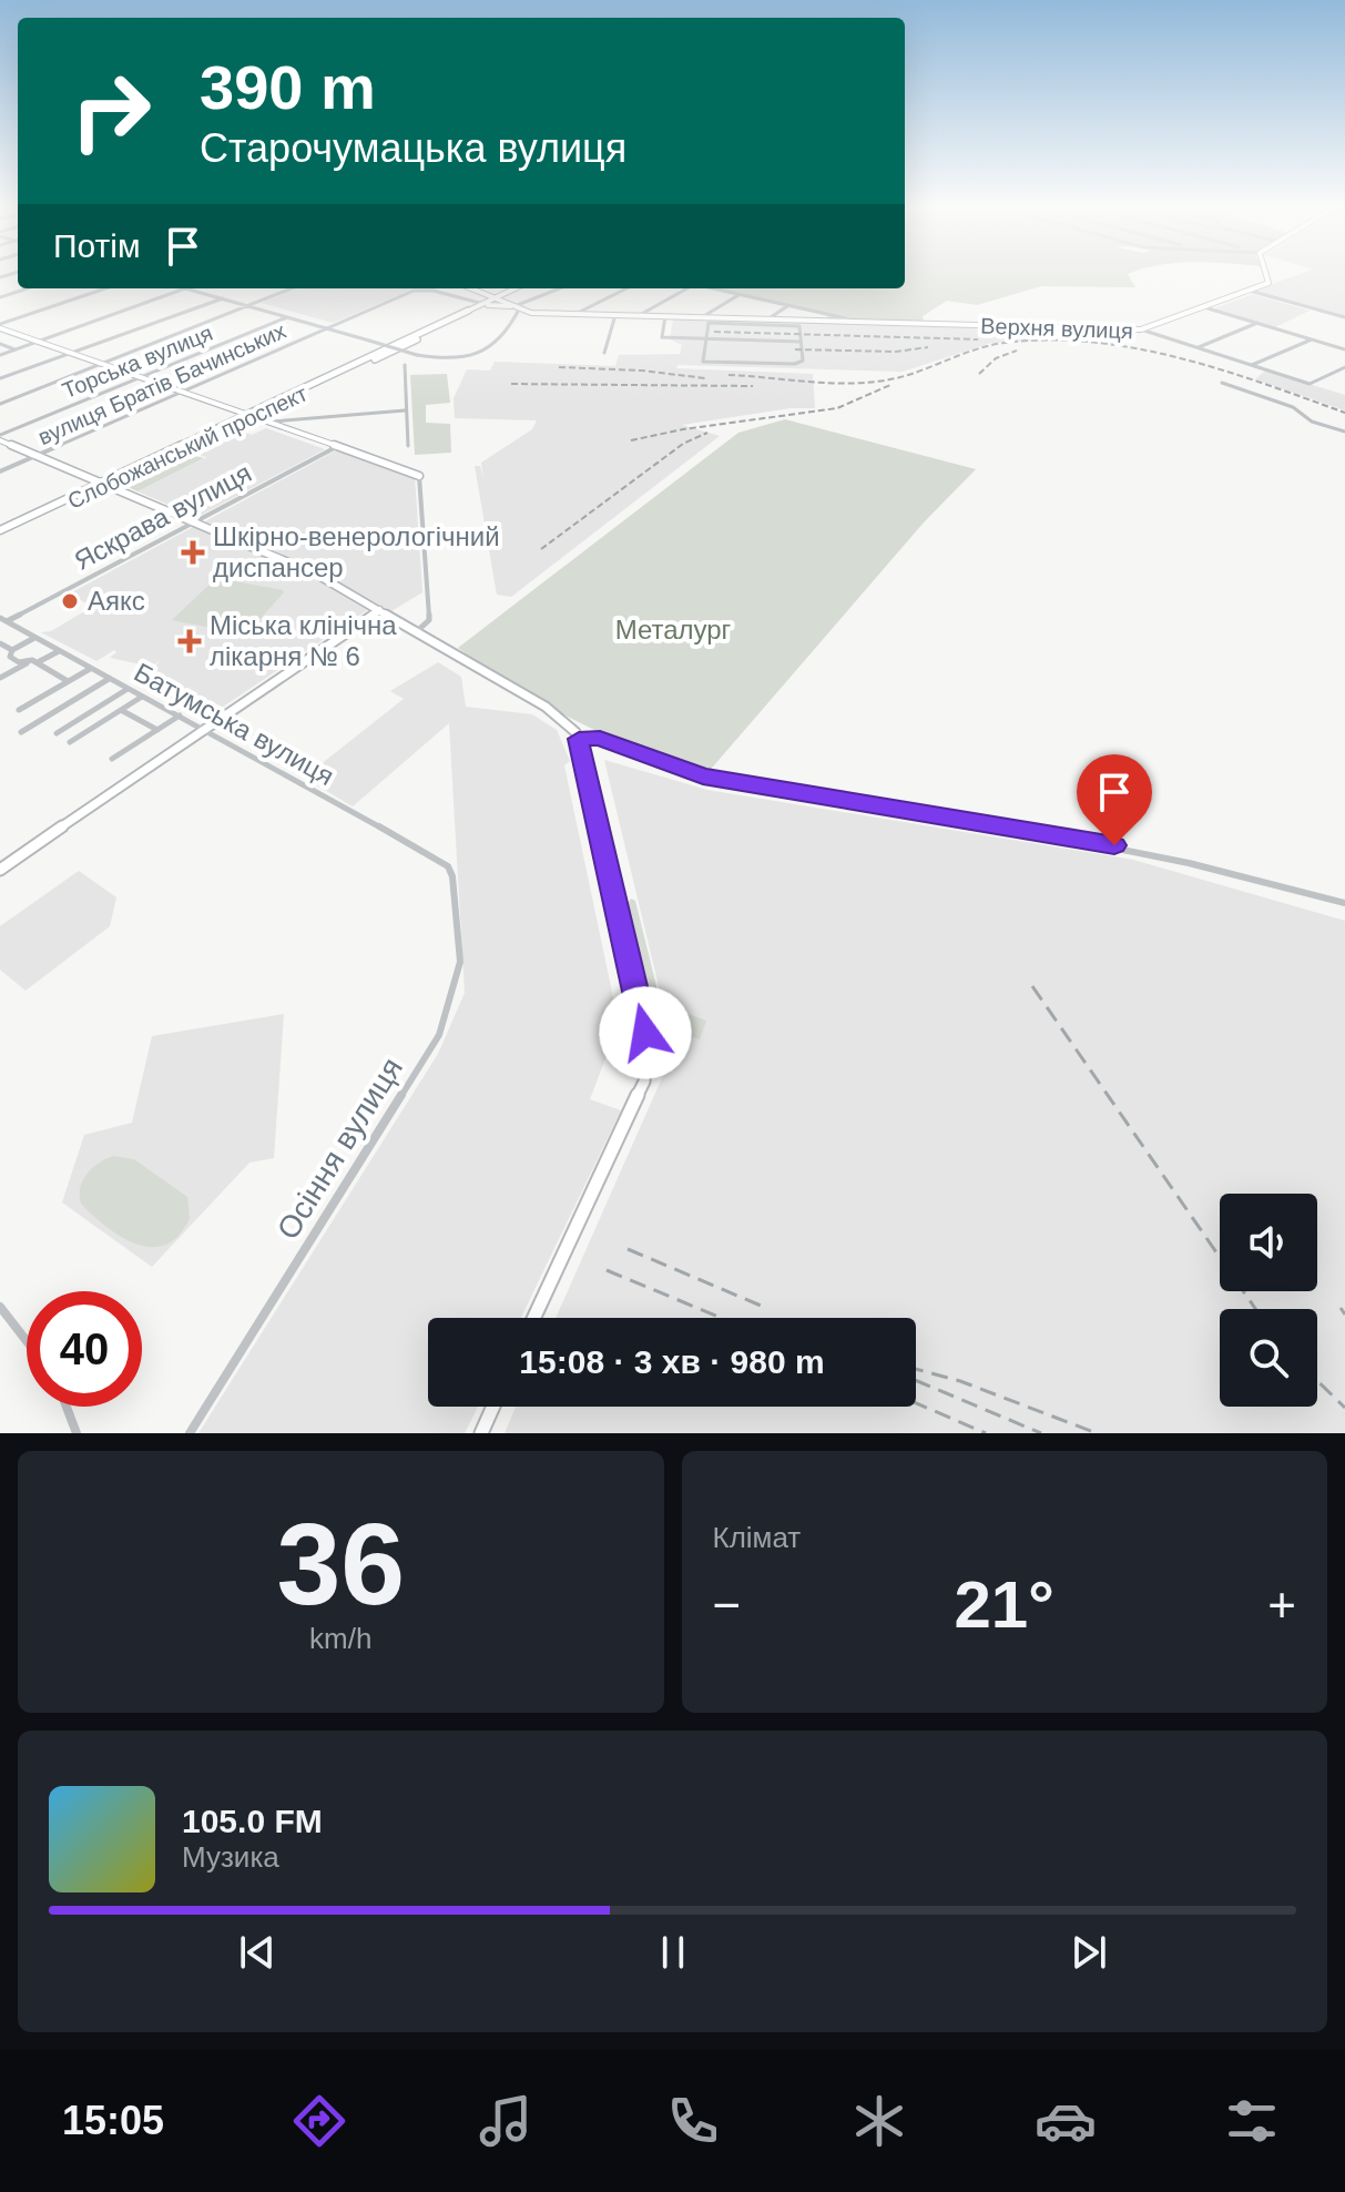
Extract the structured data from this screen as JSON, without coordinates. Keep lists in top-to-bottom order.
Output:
{
  "streets": {
    "main road": ["Слобожанський проспект"],
    "street": [
      "Верхня вулиця",
      "Торська вулиця",
      "вулиця Братів Бачинських",
      "Яскрава вулиця",
      "Батумська вулиця",
      "Осіння вулиця"
    ]
  },
  "crossings": [
    ["вулиця Братів Бачинських", "Слобожанський проспект"],
    ["Яскрава вулиця", "Батумська вулиця"],
    ["Батумська вулиця", "Осіння вулиця"]
  ],
  "parks": ["Металург"],
  "places": {
    "health": ["Шкірно-венерологічний диспансер", "Міська клінічна лікарня № 6"],
    "other": ["Аякс"]
  },
  "page": {
    "turn": ["390 m", "Старочумацька вулиця"],
    "then": "Потім",
    "limit": "40",
    "trip": "15:08 · 3 хв · 980 m",
    "tile": [
      ["36", "km/h"],
      "Клімат"
    ],
    "heat": ["−", "21°", "+"],
    "song": ["105.0 FM", "Музика"],
    "tabs": "15:05"
  }
}
